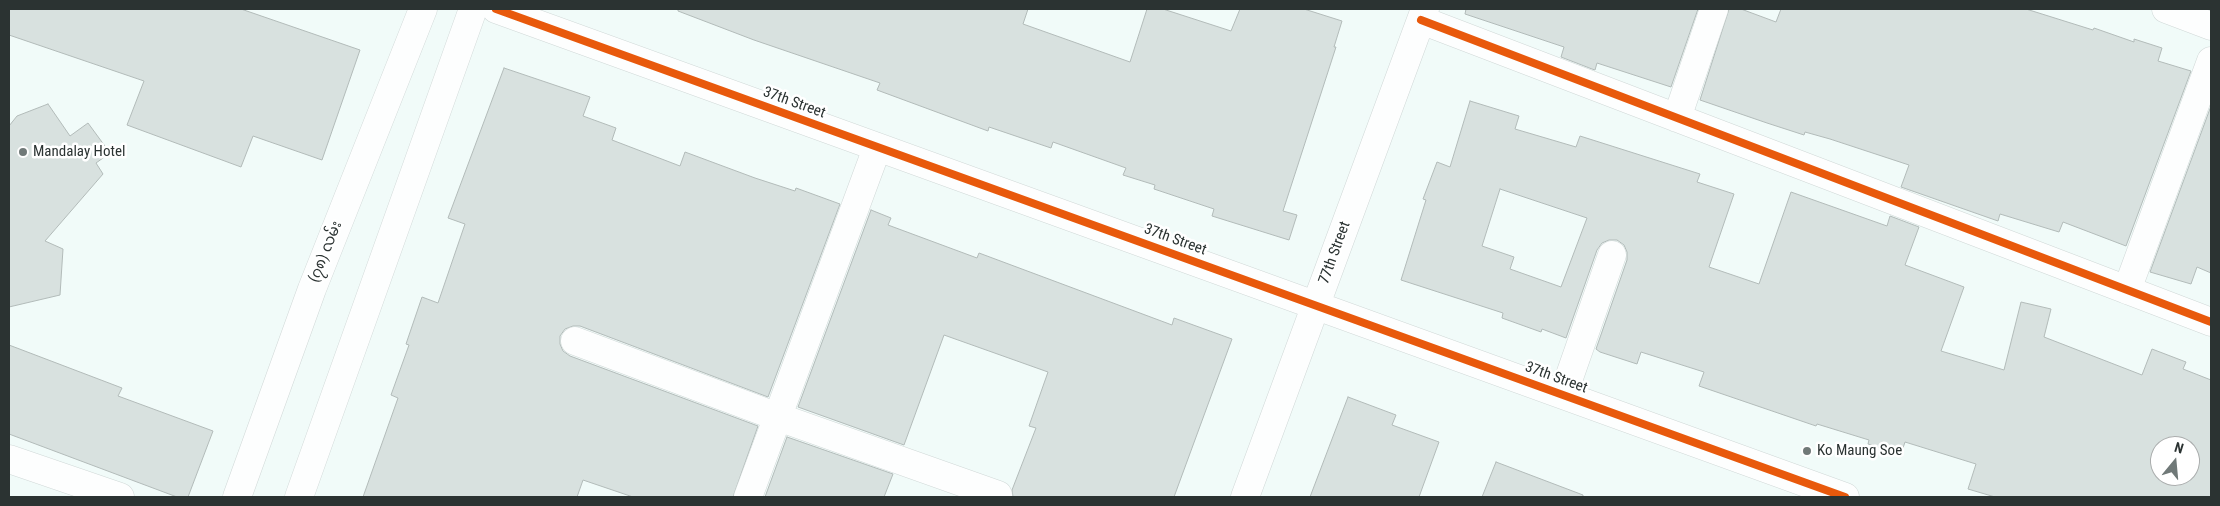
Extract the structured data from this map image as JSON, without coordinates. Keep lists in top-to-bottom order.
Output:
{
  "streets": {
    "street": ["37th Street", "(၇၈) လမ်း", "77th Street"]
  },
  "crossings": [
    ["37th Street", "77th Street"]
  ],
  "places": ["Mandalay Hotel", "Ko Maung Soe"],
  "north": "top"
}
